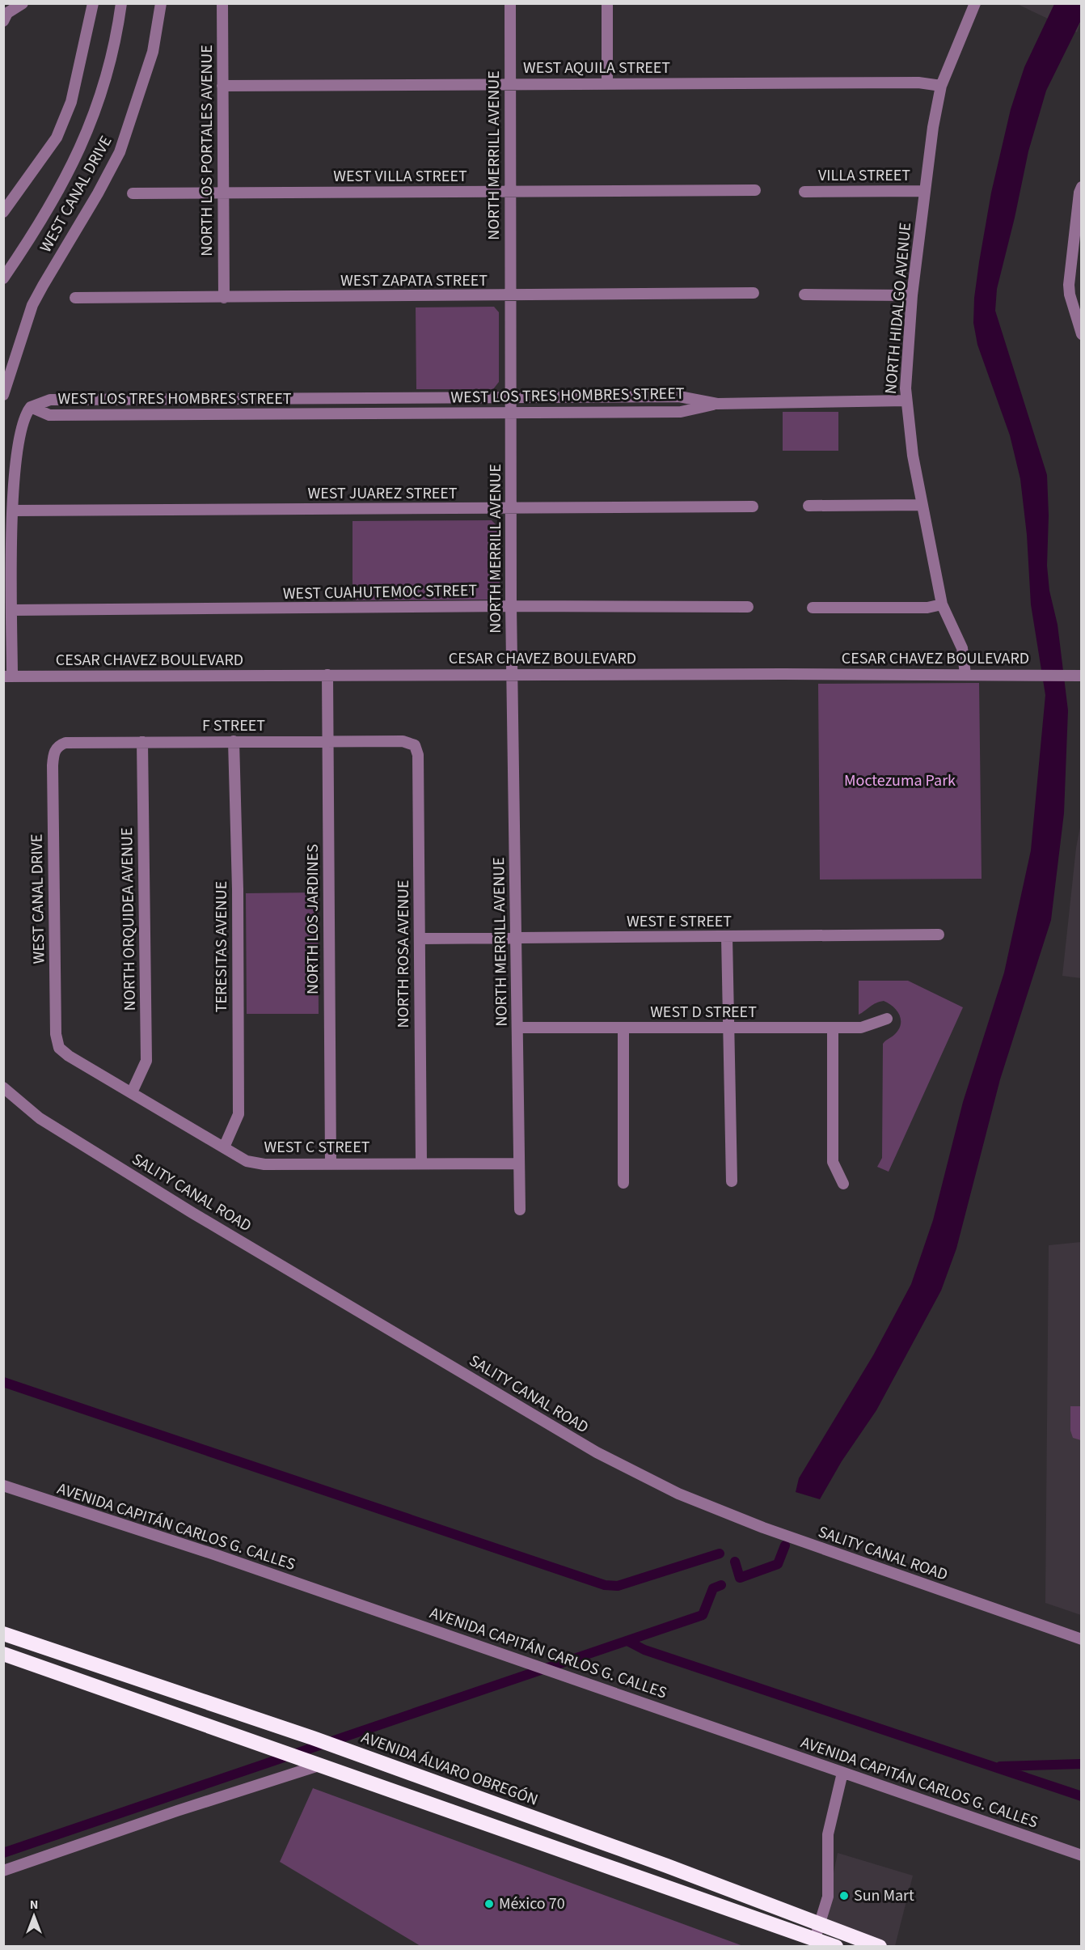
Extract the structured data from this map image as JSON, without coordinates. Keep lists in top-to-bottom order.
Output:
{
  "streets": {
    "highway": ["AVENIDA ÁLVARO OBREGÓN"],
    "street": [
      "WEST AQUILA STREET",
      "NORTH LOS PORTALES AVENUE",
      "NORTH MERRILL AVENUE",
      "VILLA STREET",
      "WEST VILLA STREET",
      "WEST CANAL DRIVE",
      "WEST ZAPATA STREET",
      "NORTH HIDALGO AVENUE",
      "WEST LOS TRES HOMBRES STREET",
      "WEST JUAREZ STREET",
      "WEST CUAHUTEMOC STREET",
      "CESAR CHAVEZ BOULEVARD",
      "F STREET",
      "NORTH ORQUIDEA AVENUE",
      "NORTH LOS JARDINES",
      "WEST E STREET",
      "TERESITAS AVENUE",
      "NORTH ROSA AVENUE",
      "WEST D STREET",
      "WEST C STREET",
      "SALITY CANAL ROAD",
      "AVENIDA CAPITÁN CARLOS G. CALLES"
    ]
  },
  "crossings": [
    ["WEST AQUILA STREET", "NORTH LOS PORTALES AVENUE"],
    ["WEST AQUILA STREET", "NORTH MERRILL AVENUE"],
    ["WEST AQUILA STREET", "NORTH HIDALGO AVENUE"],
    ["NORTH LOS PORTALES AVENUE", "WEST VILLA STREET"],
    ["NORTH LOS PORTALES AVENUE", "WEST ZAPATA STREET"],
    ["NORTH MERRILL AVENUE", "WEST VILLA STREET"],
    ["NORTH MERRILL AVENUE", "WEST ZAPATA STREET"],
    ["NORTH MERRILL AVENUE", "WEST LOS TRES HOMBRES STREET"],
    ["NORTH MERRILL AVENUE", "WEST JUAREZ STREET"],
    ["NORTH MERRILL AVENUE", "WEST CUAHUTEMOC STREET"],
    ["NORTH MERRILL AVENUE", "CESAR CHAVEZ BOULEVARD"],
    ["NORTH MERRILL AVENUE", "WEST E STREET"],
    ["NORTH MERRILL AVENUE", "WEST D STREET"],
    ["NORTH MERRILL AVENUE", "WEST C STREET"],
    ["VILLA STREET", "NORTH HIDALGO AVENUE"],
    ["WEST CANAL DRIVE", "F STREET"],
    ["WEST CANAL DRIVE", "WEST C STREET"],
    ["NORTH HIDALGO AVENUE", "WEST LOS TRES HOMBRES STREET"],
    ["NORTH HIDALGO AVENUE", "CESAR CHAVEZ BOULEVARD"],
    ["CESAR CHAVEZ BOULEVARD", "NORTH LOS JARDINES"],
    ["F STREET", "NORTH ORQUIDEA AVENUE"],
    ["F STREET", "NORTH LOS JARDINES"],
    ["F STREET", "TERESITAS AVENUE"],
    ["F STREET", "NORTH ROSA AVENUE"],
    ["NORTH ORQUIDEA AVENUE", "WEST C STREET"],
    ["NORTH LOS JARDINES", "WEST C STREET"],
    ["WEST E STREET", "NORTH ROSA AVENUE"],
    ["TERESITAS AVENUE", "WEST C STREET"],
    ["NORTH ROSA AVENUE", "WEST C STREET"]
  ],
  "parks": ["Moctezuma Park"],
  "places": ["Sun Mart", "México 70"],
  "north": "top"
}
